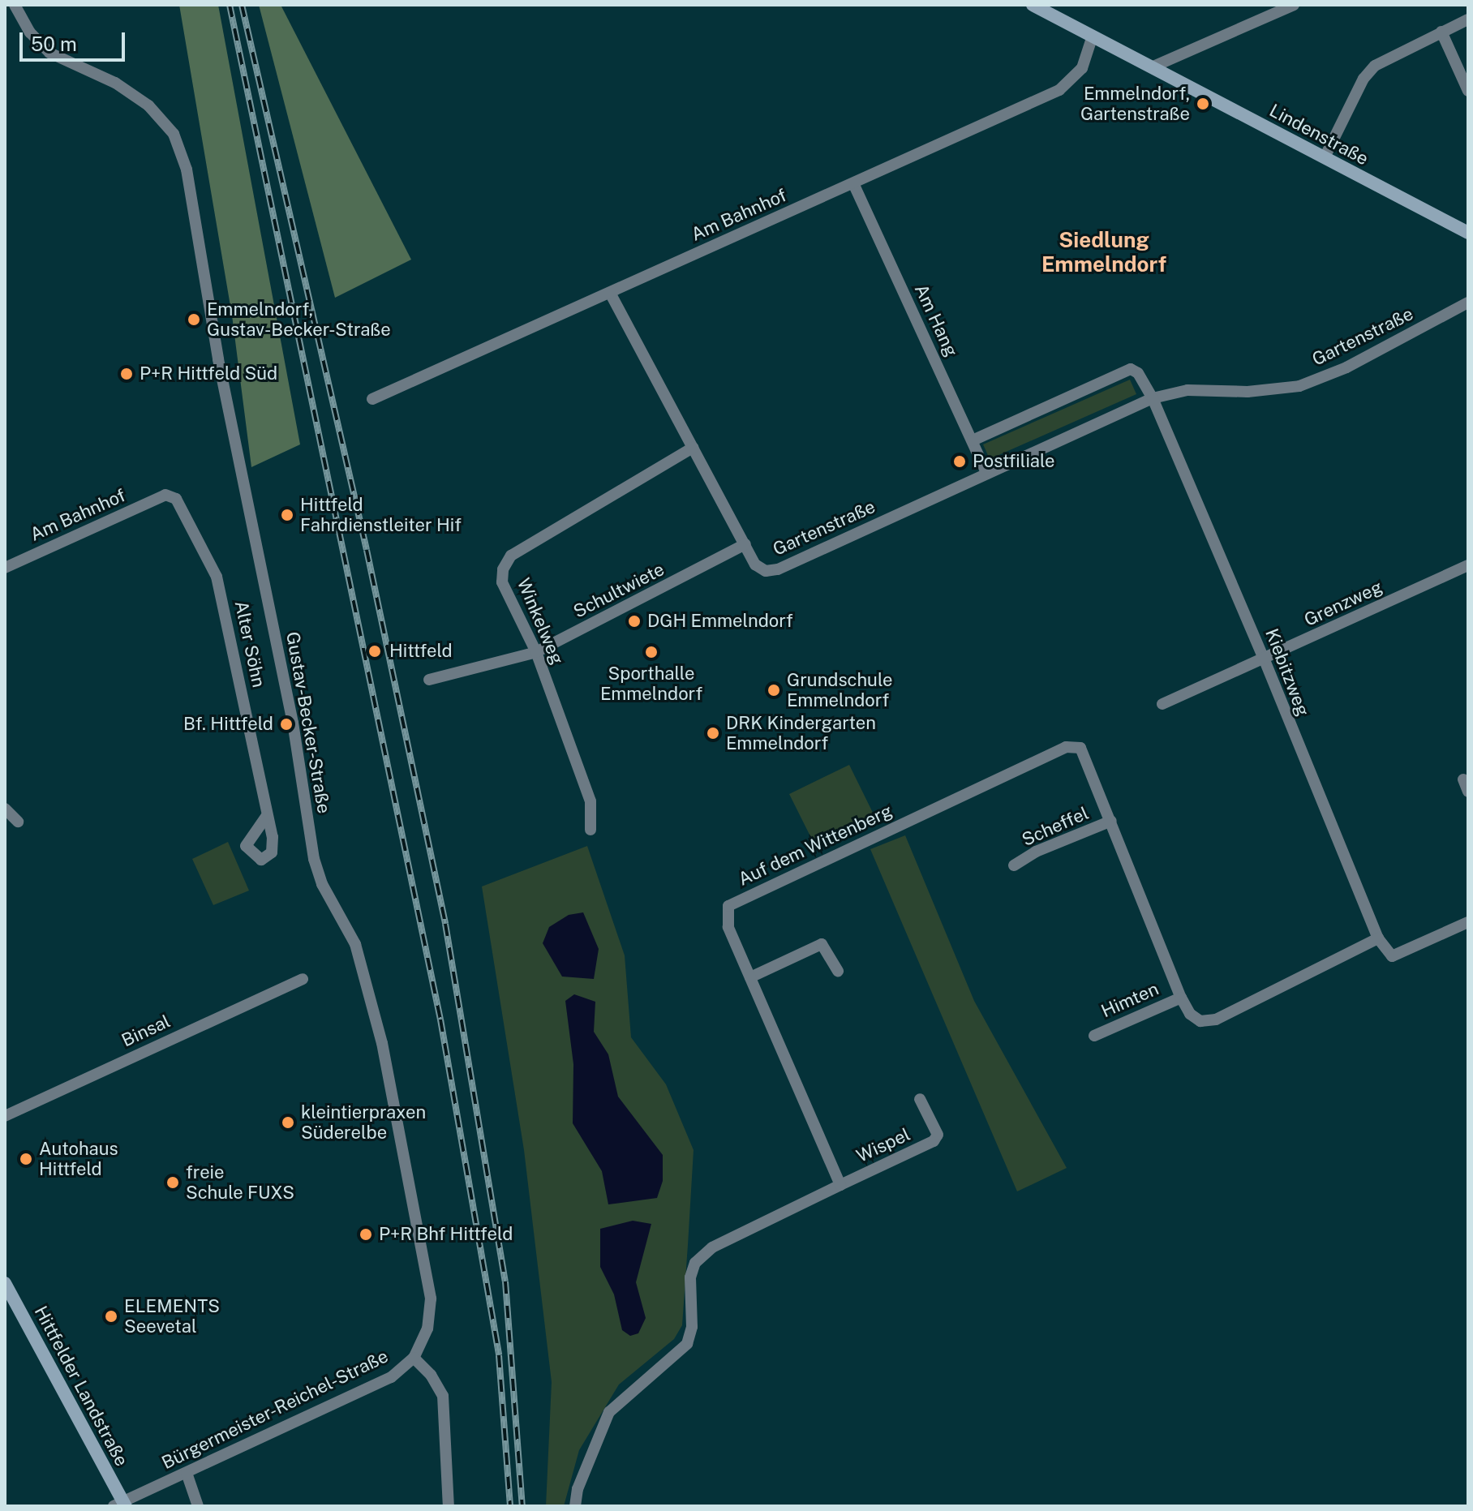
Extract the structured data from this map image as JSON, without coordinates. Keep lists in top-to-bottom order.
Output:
{
  "streets": {
    "street": [
      "Lindenstraße",
      "Am Bahnhof",
      "Am Hang",
      "Gartenstraße",
      "Schultwiete",
      "Grenzweg",
      "Winkelweg",
      "Alter Söhn",
      "Kiebitzweg",
      "Gustav-Becker-Straße",
      "Scheffel",
      "Auf dem Wittenberg",
      "Himten",
      "Binsal",
      "Wispel",
      "Hittfelder Landstraße",
      "Bürgermeister-Reichel-Straße"
    ]
  },
  "crossings": [
    ["Lindenstraße", "Am Bahnhof"],
    ["Am Bahnhof", "Am Hang"],
    ["Am Bahnhof", "Gartenstraße"],
    ["Am Bahnhof", "Alter Söhn"],
    ["Am Hang", "Gartenstraße"],
    ["Gartenstraße", "Schultwiete"],
    ["Gartenstraße", "Winkelweg"],
    ["Gartenstraße", "Kiebitzweg"],
    ["Schultwiete", "Winkelweg"],
    ["Grenzweg", "Kiebitzweg"],
    ["Kiebitzweg", "Auf dem Wittenberg"],
    ["Gustav-Becker-Straße", "Bürgermeister-Reichel-Straße"],
    ["Scheffel", "Auf dem Wittenberg"],
    ["Auf dem Wittenberg", "Himten"],
    ["Auf dem Wittenberg", "Wispel"],
    ["Hittfelder Landstraße", "Bürgermeister-Reichel-Straße"]
  ],
  "districts": ["Siedlung Emmelndorf"],
  "places": [
    "Emmelndorf, Gartenstraße",
    "Emmelndorf, Gustav-Becker-Straße",
    "P+R Hittfeld Süd",
    "Postfiliale",
    "Hittfeld Fahrdienstleiter Hif",
    "DGH Emmelndorf",
    "Hittfeld",
    "Sporthalle Emmelndorf",
    "Grundschule Emmelndorf",
    "Bf. Hittfeld",
    "DRK Kindergarten Emmelndorf",
    "kleintierpraxen Süderelbe",
    "Autohaus Hittfeld",
    "freie Schule FUXS",
    "P+R Bhf Hittfeld",
    "ELEMENTS Seevetal"
  ],
  "scale_bar": "50 m"
}
